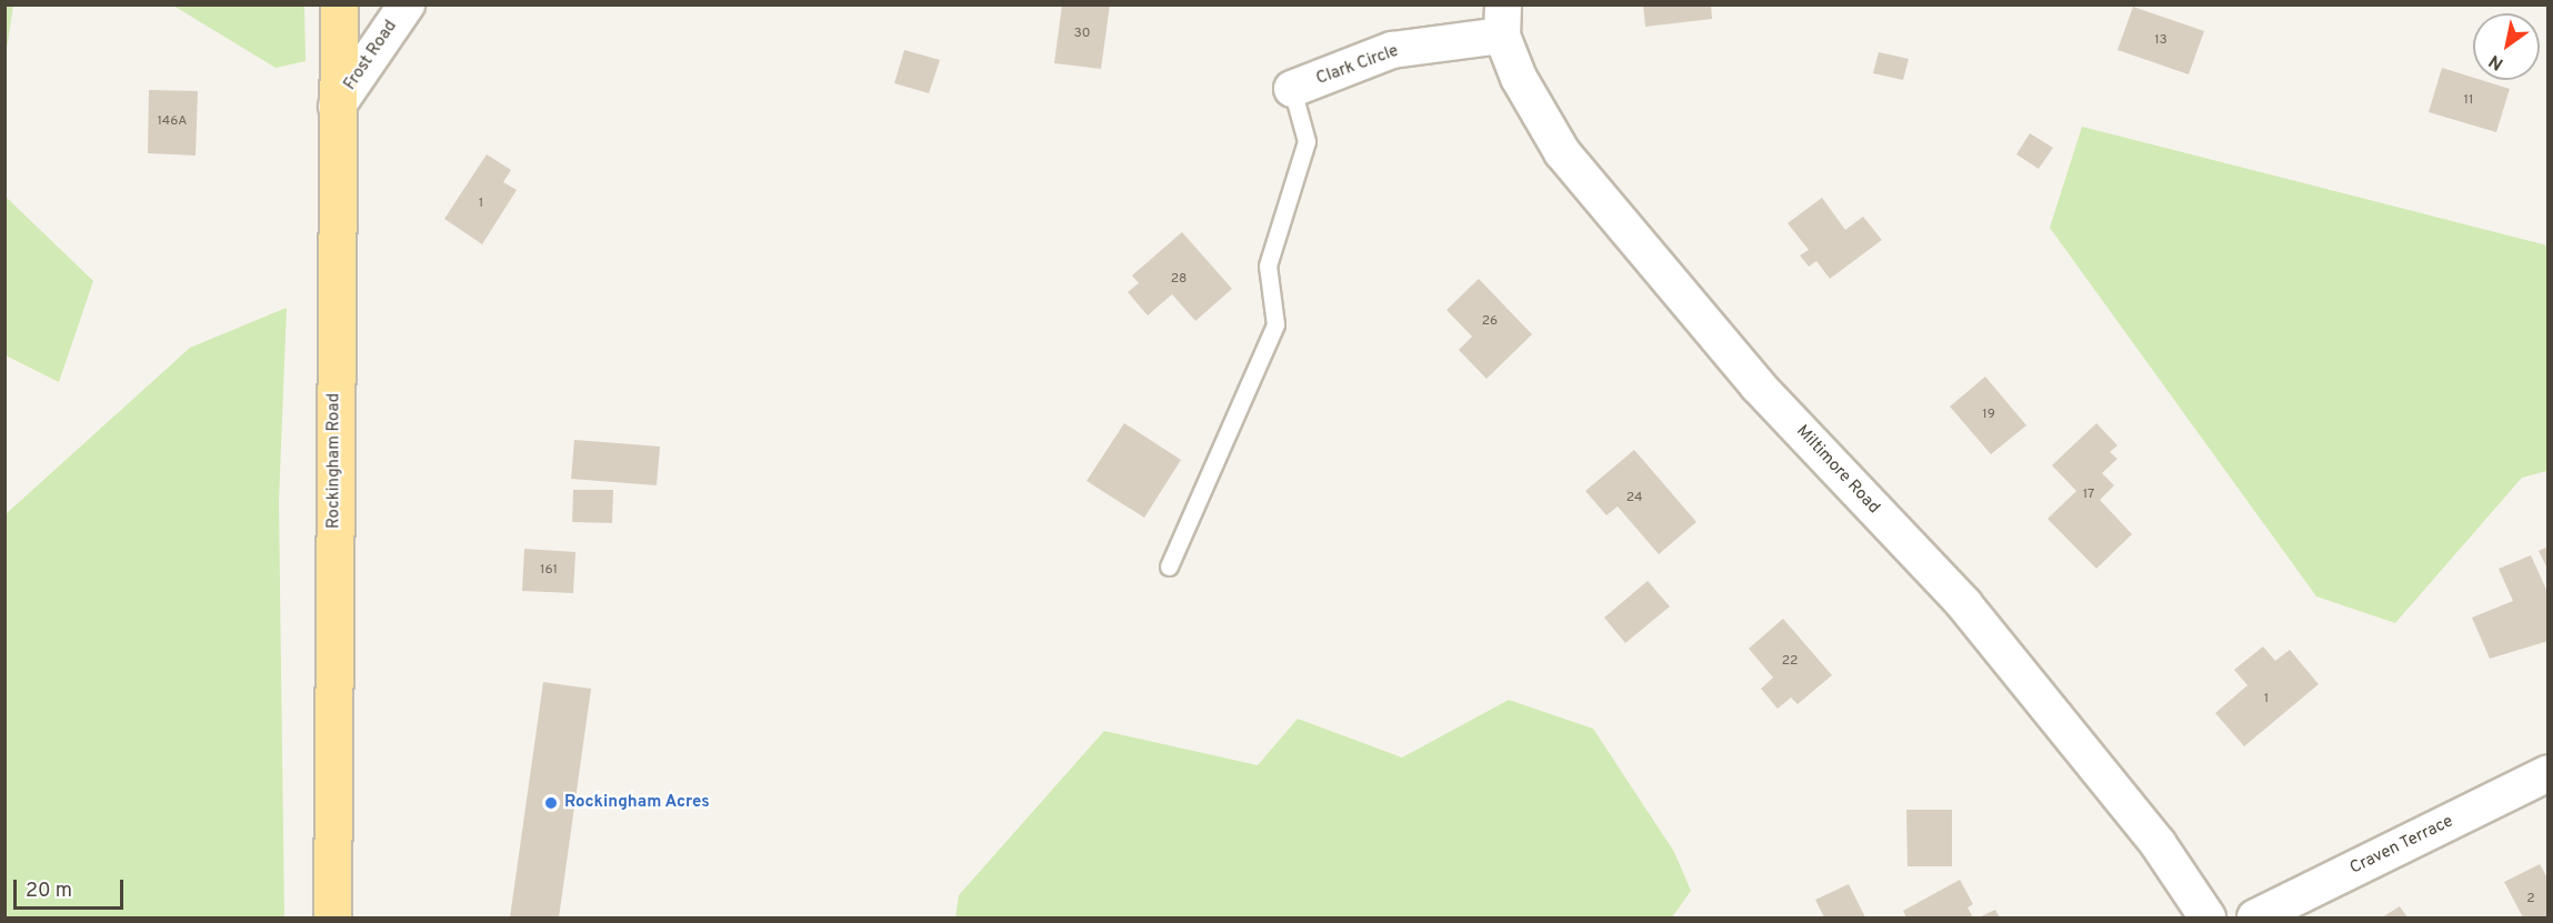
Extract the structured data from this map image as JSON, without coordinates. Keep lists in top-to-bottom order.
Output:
{
  "streets": {
    "main road": ["Rockingham Road"],
    "street": [
      "Frost Road",
      "Clark Circle",
      "Miltimore Road",
      "Craven Terrace"
    ]
  },
  "crossings": [
    ["Frost Road", "Rockingham Road"],
    ["Clark Circle", "Miltimore Road"]
  ],
  "places": ["Rockingham Acres"],
  "house_numbers": [
    "30",
    "13",
    "11",
    "146A",
    "1",
    "28",
    "26",
    "19",
    "17",
    "24",
    "161",
    "22",
    "1",
    "2"
  ],
  "scale_bar": "20 m",
  "north": "bottom left"
}
